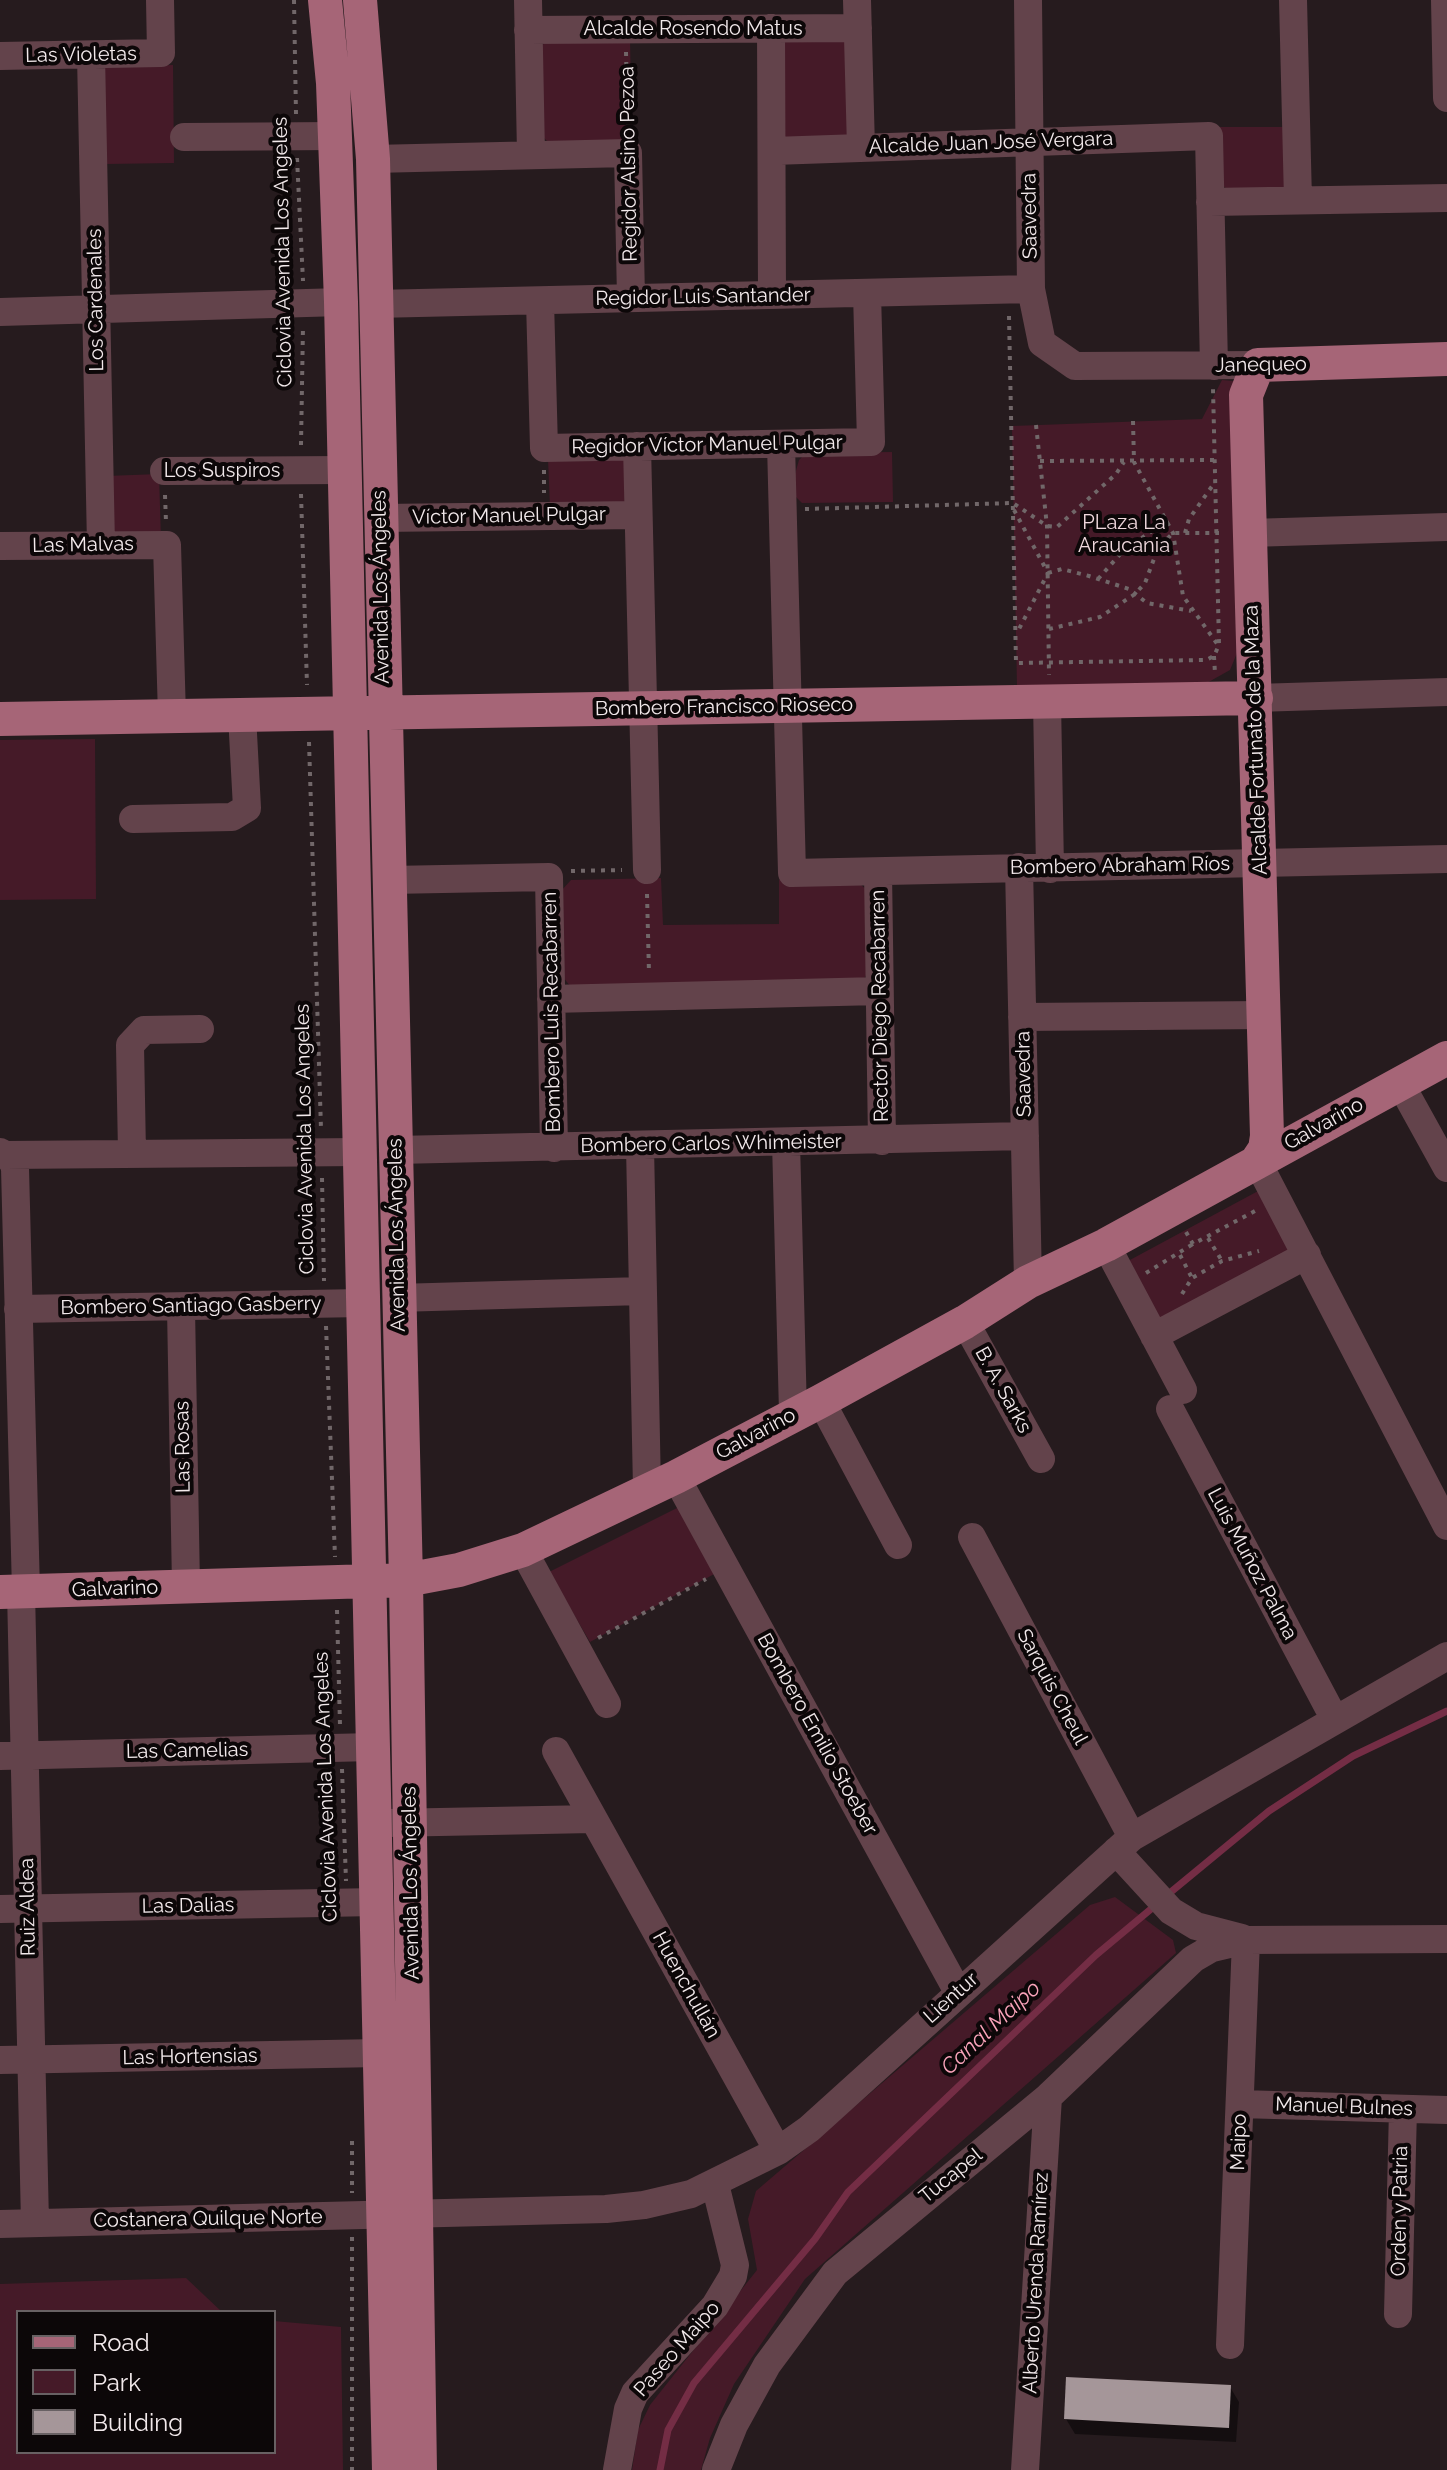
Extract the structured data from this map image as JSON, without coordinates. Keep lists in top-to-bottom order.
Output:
{
  "streets": {
    "main road": [
      "Janequeo",
      "Avenida Los Ángeles",
      "Bombero Francisco Rioseco",
      "Alcalde Fortunato de la Maza",
      "Galvarino"
    ],
    "street": [
      "Alcalde Rosendo Matus",
      "Las Violetas",
      "Alcalde Juan José Vergara",
      "Regidor Alsino Pezoa",
      "Saavedra",
      "Regidor Luis Santander",
      "Los Cardenales",
      "Regidor Víctor Manuel Pulgar",
      "Los Suspiros",
      "Víctor Manuel Pulgar",
      "Las Malvas",
      "Bombero Abraham Ríos",
      "Rector Diego Recabarren",
      "Bombero Luis Recabarren",
      "Bombero Carlos Whimeister",
      "Bombero Santiago Gasberry",
      "B. A. Sarks",
      "Las Rosas",
      "Luis Muñoz Palma",
      "Sarquis Cheul",
      "Bombero Emilio Stoeber",
      "Las Camelias",
      "Las Dalias",
      "Ruiz Aldea",
      "Huenchullán",
      "Lientur",
      "Las Hortensias",
      "Manuel Bulnes",
      "Maipo",
      "Tucapel",
      "Orden y Patria",
      "Costanera Quilque Norte",
      "Alberto Urenda Ramírez",
      "Paseo Maipo"
    ],
    "path": ["Ciclovia Avenida Los Angeles"]
  },
  "crossings": [
    ["Alcalde Rosendo Matus", "Regidor Alsino Pezoa"],
    ["Las Violetas", "Los Cardenales"],
    ["Alcalde Juan José Vergara", "Saavedra"],
    ["Regidor Alsino Pezoa", "Regidor Luis Santander"],
    ["Saavedra", "Regidor Luis Santander"],
    ["Saavedra", "Janequeo"],
    ["Saavedra", "Bombero Abraham Ríos"],
    ["Saavedra", "Galvarino"],
    ["Saavedra", "Bombero Carlos Whimeister"],
    ["Ciclovia Avenida Los Angeles", "Los Suspiros"],
    ["Ciclovia Avenida Los Angeles", "Avenida Los Ángeles"],
    ["Ciclovia Avenida Los Angeles", "Bombero Francisco Rioseco"],
    ["Ciclovia Avenida Los Angeles", "Galvarino"],
    ["Ciclovia Avenida Los Angeles", "Bombero Santiago Gasberry"],
    ["Ciclovia Avenida Los Angeles", "Las Camelias"],
    ["Ciclovia Avenida Los Angeles", "Las Dalias"],
    ["Regidor Luis Santander", "Regidor Víctor Manuel Pulgar"],
    ["Regidor Luis Santander", "Avenida Los Ángeles"],
    ["Los Cardenales", "Las Malvas"],
    ["Janequeo", "Alcalde Fortunato de la Maza"],
    ["Los Suspiros", "Avenida Los Ángeles"],
    ["Víctor Manuel Pulgar", "Avenida Los Ángeles"],
    ["Avenida Los Ángeles", "Bombero Francisco Rioseco"],
    ["Avenida Los Ángeles", "Galvarino"],
    ["Avenida Los Ángeles", "Bombero Carlos Whimeister"],
    ["Avenida Los Ángeles", "Bombero Santiago Gasberry"],
    ["Avenida Los Ángeles", "Las Camelias"],
    ["Avenida Los Ángeles", "Las Dalias"],
    ["Avenida Los Ángeles", "Lientur"],
    ["Avenida Los Ángeles", "Las Hortensias"],
    ["Avenida Los Ángeles", "Costanera Quilque Norte"],
    ["Bombero Francisco Rioseco", "Alcalde Fortunato de la Maza"],
    ["Bombero Francisco Rioseco", "Bombero Abraham Ríos"],
    ["Alcalde Fortunato de la Maza", "Bombero Abraham Ríos"],
    ["Alcalde Fortunato de la Maza", "Galvarino"],
    ["Bombero Abraham Ríos", "Rector Diego Recabarren"],
    ["Rector Diego Recabarren", "Bombero Carlos Whimeister"],
    ["Bombero Luis Recabarren", "Bombero Carlos Whimeister"],
    ["Galvarino", "B. A. Sarks"],
    ["Galvarino", "Las Rosas"],
    ["Galvarino", "Luis Muñoz Palma"],
    ["Galvarino", "Bombero Emilio Stoeber"],
    ["Galvarino", "Ruiz Aldea"],
    ["Bombero Carlos Whimeister", "Bombero Emilio Stoeber"],
    ["Bombero Santiago Gasberry", "Las Rosas"],
    ["Bombero Santiago Gasberry", "Ruiz Aldea"],
    ["Luis Muñoz Palma", "Lientur"],
    ["Sarquis Cheul", "Lientur"],
    ["Sarquis Cheul", "Tucapel"],
    ["Bombero Emilio Stoeber", "Lientur"],
    ["Las Camelias", "Ruiz Aldea"],
    ["Las Dalias", "Ruiz Aldea"],
    ["Ruiz Aldea", "Las Hortensias"],
    ["Ruiz Aldea", "Costanera Quilque Norte"],
    ["Huenchullán", "Lientur"],
    ["Lientur", "Tucapel"],
    ["Lientur", "Costanera Quilque Norte"],
    ["Lientur", "Paseo Maipo"],
    ["Manuel Bulnes", "Maipo"],
    ["Manuel Bulnes", "Orden y Patria"],
    ["Maipo", "Tucapel"],
    ["Tucapel", "Alberto Urenda Ramírez"]
  ],
  "water": ["Canal Maipo"],
  "parks": ["PLaza La Araucania"],
  "legend": ["Road", "Park", "Building"]
}
